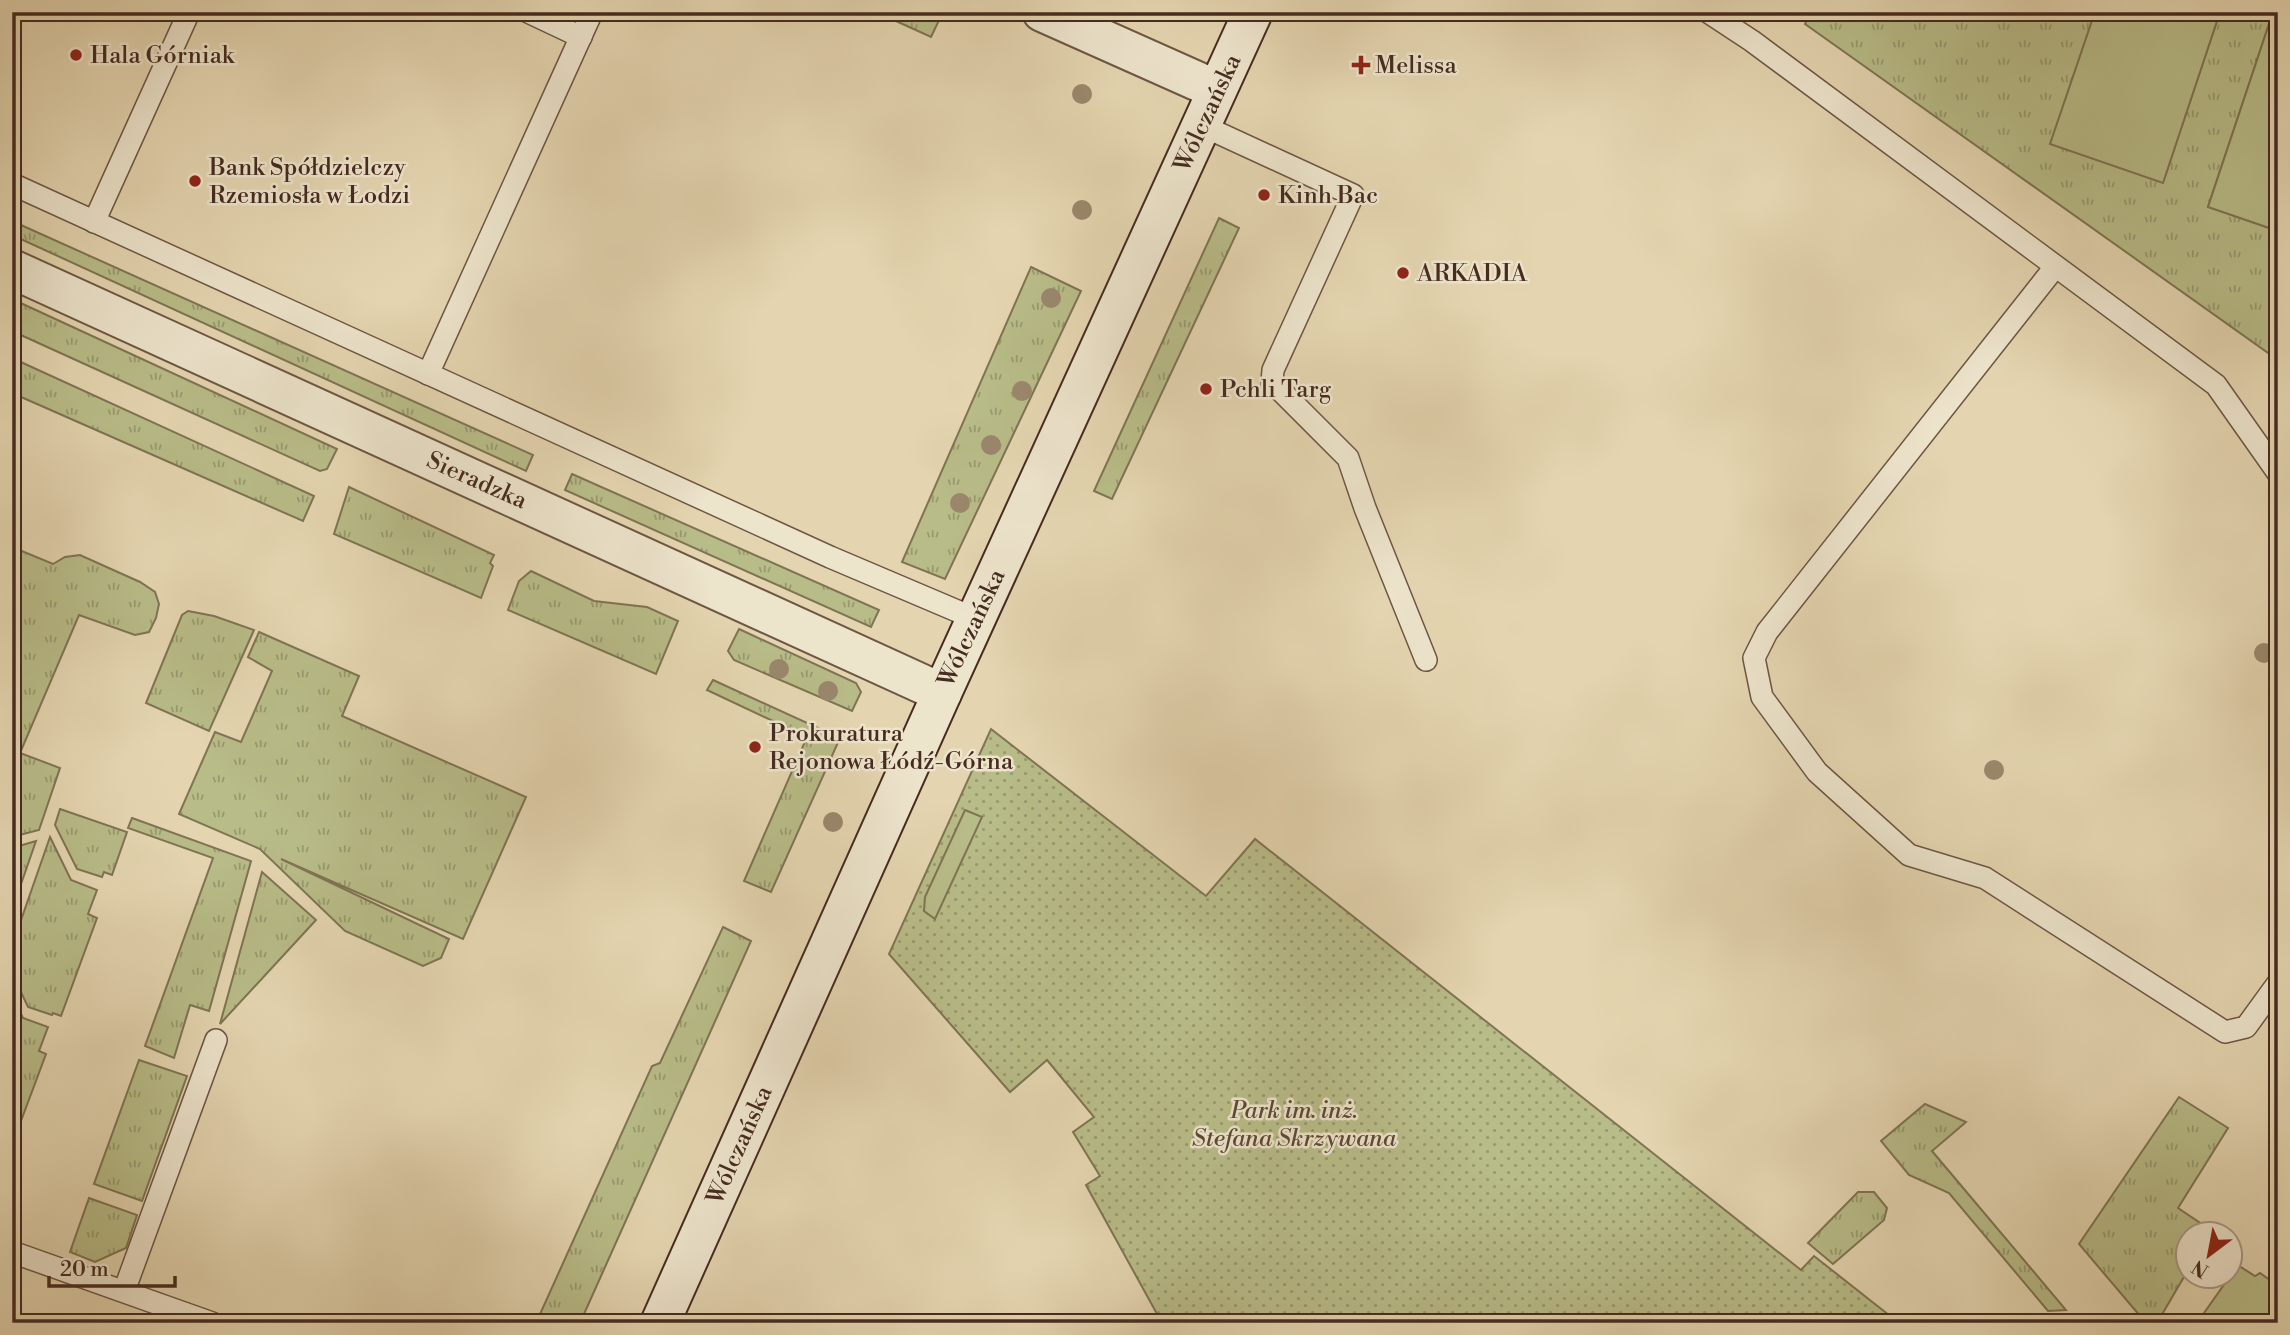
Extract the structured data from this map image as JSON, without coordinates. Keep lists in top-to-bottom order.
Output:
{
  "streets": {
    "street": ["Wólczańska", "Sieradzka"]
  },
  "crossings": [
    ["Wólczańska", "Sieradzka"]
  ],
  "parks": ["Park im. inż. Stefana Skrzywana"],
  "places": {
    "other": [
      "Hala Górniak",
      "Bank Spółdzielczy Rzemiosła w Łodzi",
      "Kinh Bac",
      "ARKADIA",
      "Pchli Targ",
      "Prokuratura Rejonowa Łódź-Górna"
    ],
    "health": ["Melissa"]
  },
  "scale_bar": "20 m",
  "north": "bottom left"
}
